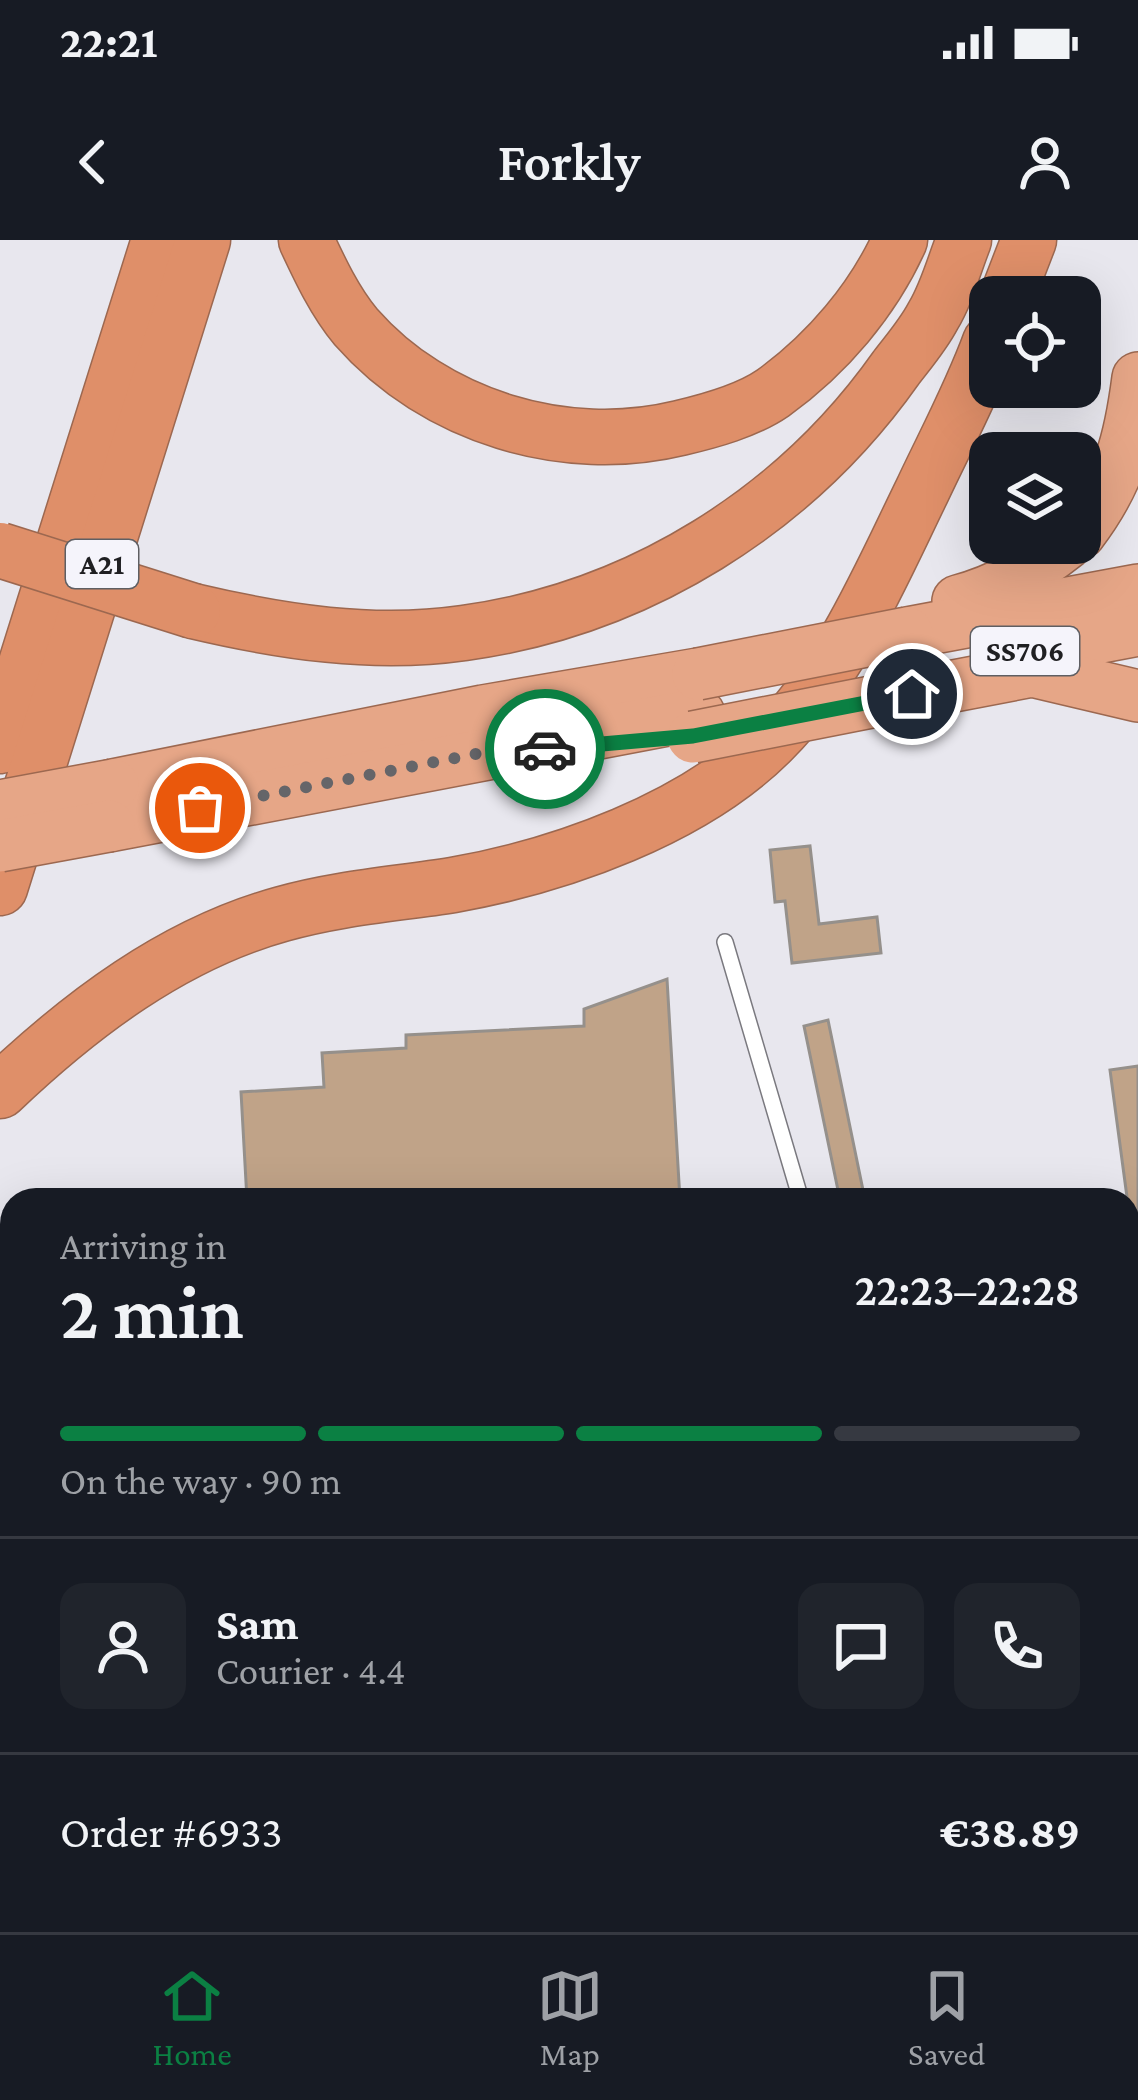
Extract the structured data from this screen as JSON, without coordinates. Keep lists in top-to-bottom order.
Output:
{
  "streets": {
    "highway": ["A21", "SS706"]
  },
  "page": {
    "status": "22:21",
    "header": "Forkly",
    "heading": ["2 min", "Arriving in", "22:23–22:28"],
    "panel": [
      "Sam",
      "Courier · 4.4",
      "Order #6933",
      "€38.89"
    ],
    "bar": "On the way · 90 m",
    "tabs": ["Home", "Map", "Saved"]
  }
}
